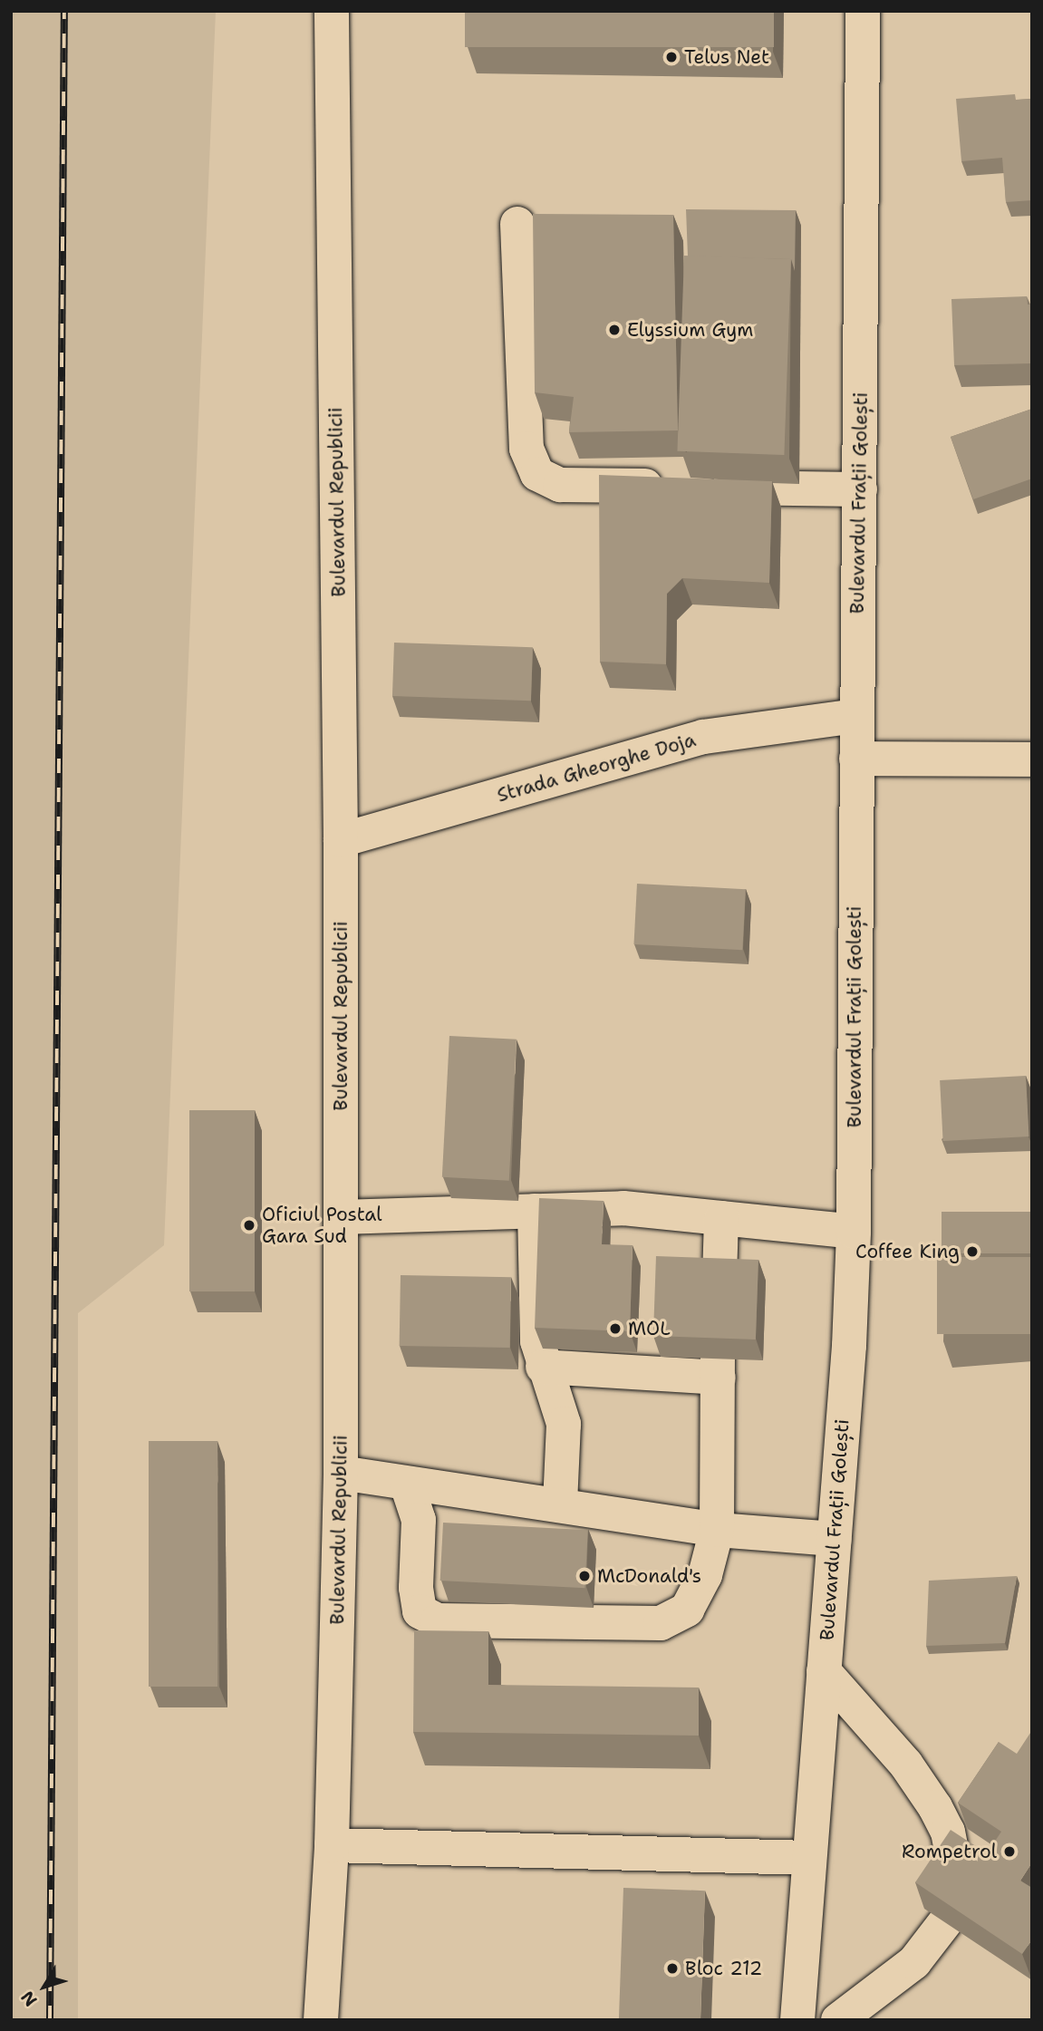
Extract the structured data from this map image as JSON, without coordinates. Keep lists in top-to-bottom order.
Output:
{
  "streets": {
    "main road": ["Bulevardul Republicii", "Bulevardul Frații Golești", "Strada Gheorghe Doja"]
  },
  "crossings": [
    ["Bulevardul Republicii", "Strada Gheorghe Doja"],
    ["Bulevardul Frații Golești", "Strada Gheorghe Doja"]
  ],
  "places": [
    "Telus Net",
    "Elyssium Gym",
    "Oficiul Postal Gara Sud",
    "Coffee King",
    "MOL",
    "McDonald's",
    "Rompetrol",
    "Bloc 212"
  ],
  "north": "bottom left"
}
